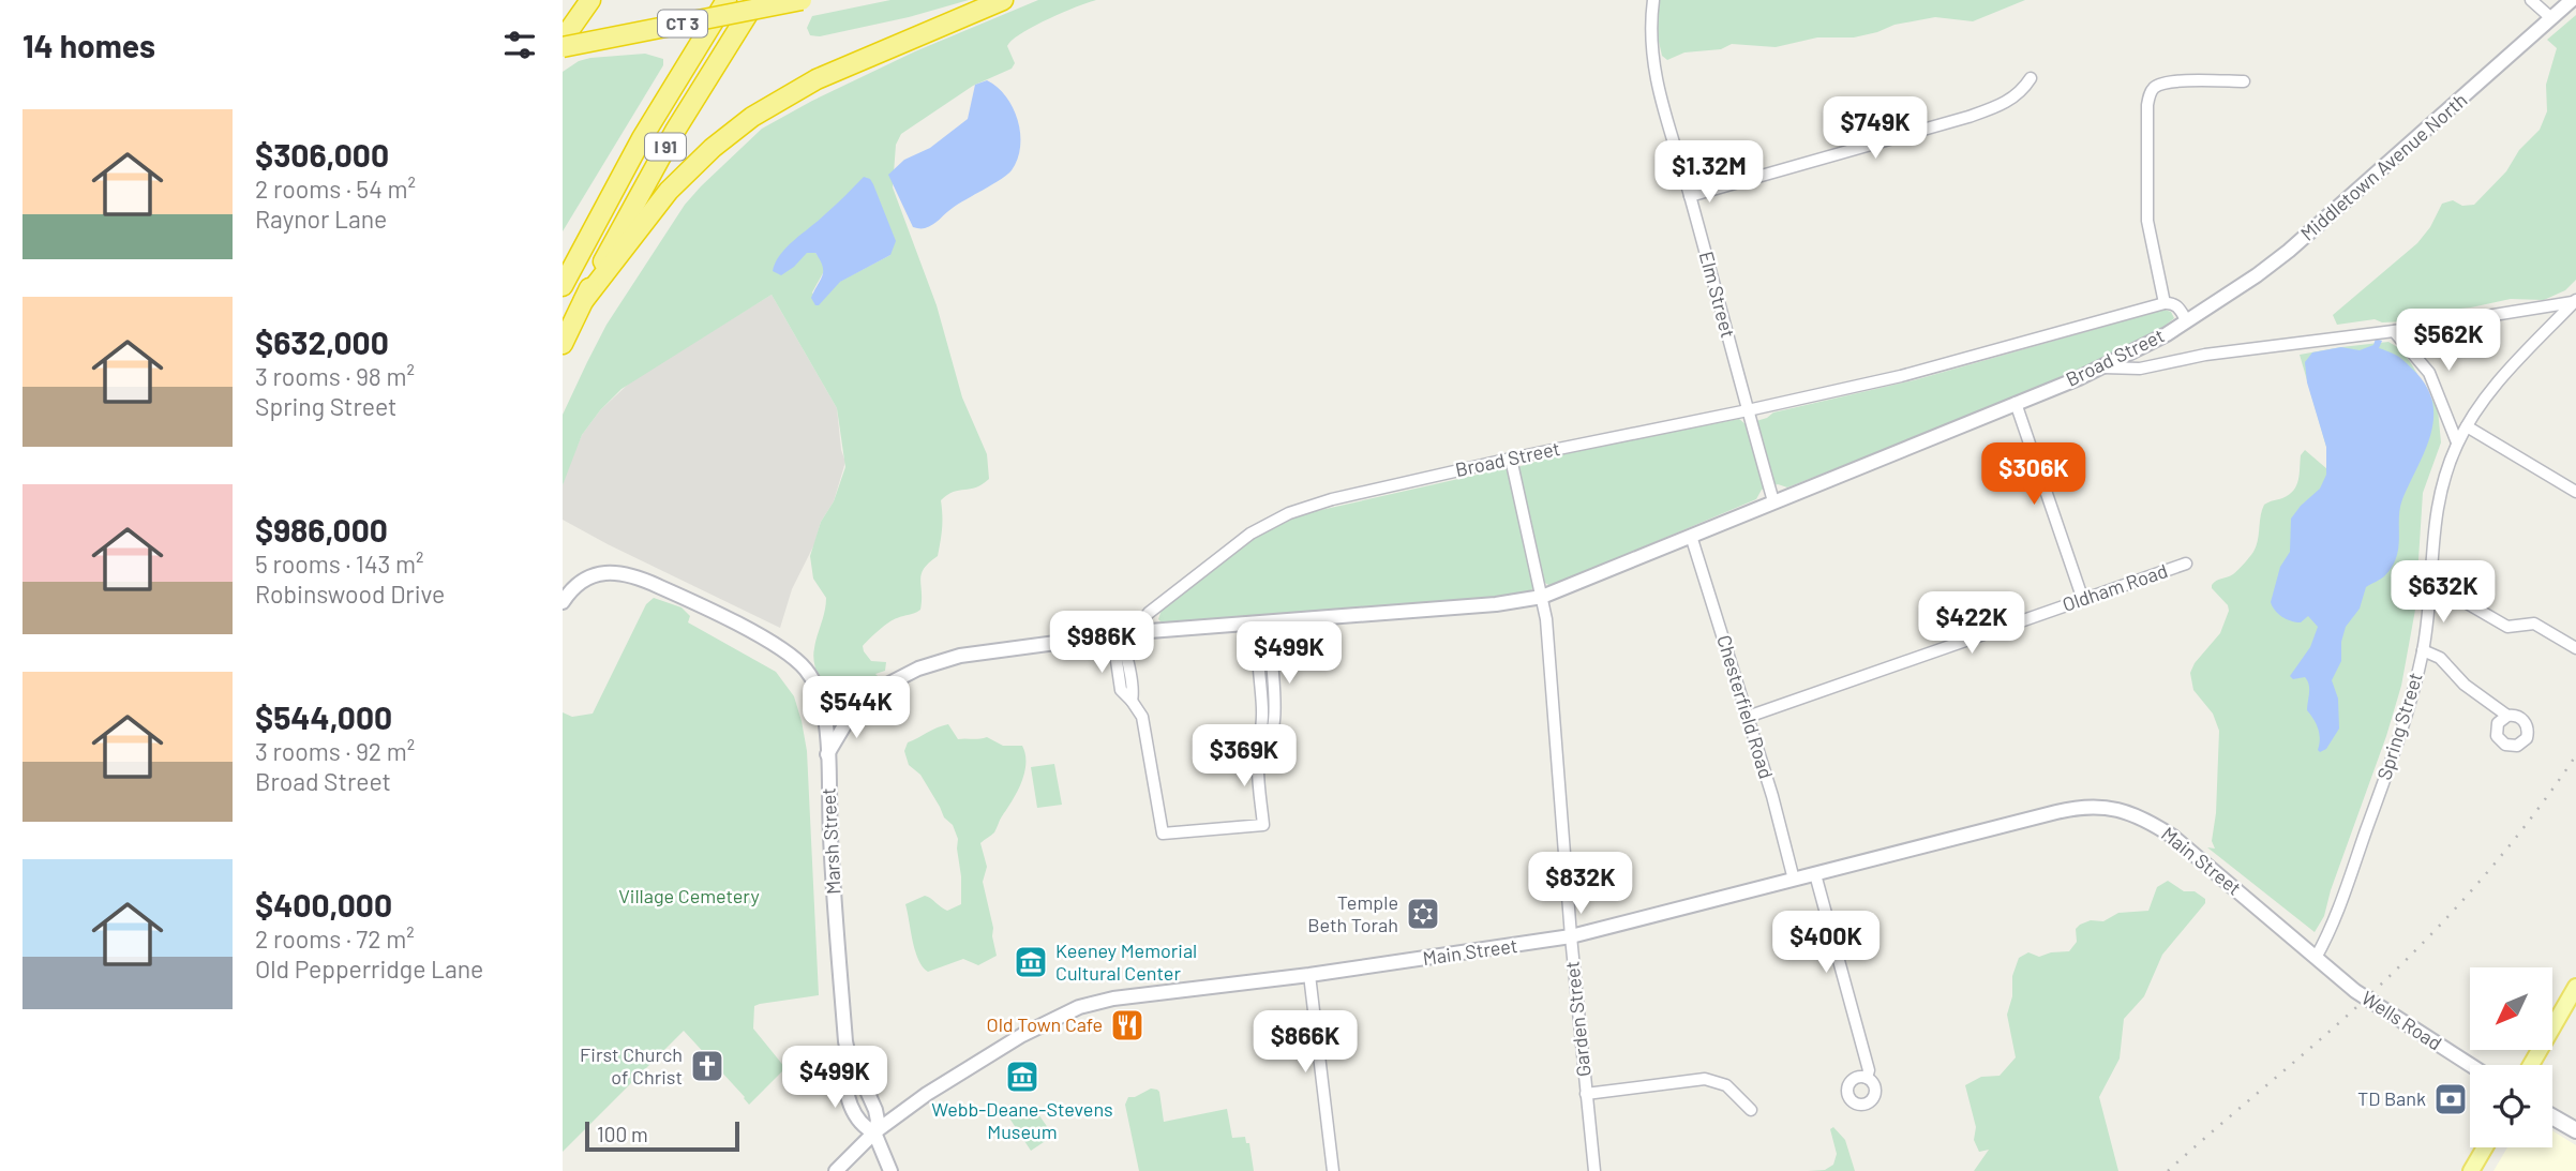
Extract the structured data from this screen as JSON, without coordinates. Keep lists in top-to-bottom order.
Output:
{
  "streets": {
    "highway": ["CT 3", "I 91"],
    "street": [
      "Middletown Avenue North",
      "Elm Street",
      "Broad Street",
      "Oldham Road",
      "Chesterfield Road",
      "Spring Street",
      "Marsh Street",
      "Main Street",
      "Garden Street",
      "Wells Road"
    ]
  },
  "crossings": [
    ["Middletown Avenue North", "Broad Street"],
    ["Elm Street", "Broad Street"],
    ["Broad Street", "Chesterfield Road"],
    ["Broad Street", "Spring Street"],
    ["Broad Street", "Marsh Street"],
    ["Broad Street", "Garden Street"],
    ["Oldham Road", "Chesterfield Road"],
    ["Chesterfield Road", "Main Street"],
    ["Spring Street", "Main Street"],
    ["Spring Street", "Wells Road"],
    ["Marsh Street", "Main Street"],
    ["Main Street", "Garden Street"],
    ["Main Street", "Wells Road"]
  ],
  "parks": ["Village Cemetery"],
  "places": {
    "synagogue": ["Temple Beth Torah"],
    "museum": ["Keeney Memorial Cultural Center", "Webb-Deane-Stevens Museum"],
    "restaurant": ["Old Town Cafe"],
    "church": ["First Church of Christ"],
    "bank": ["TD Bank"]
  },
  "scale_bar": "100 m",
  "north": "bottom left",
  "page": {
    "heading": "14 homes",
    "list": [
      {
        "name": "$306,000",
        "note": "2 rooms · 54 m² · Raynor Lane"
      },
      {
        "name": "$632,000",
        "note": "3 rooms · 98 m² · Spring Street"
      },
      {
        "name": "$986,000",
        "note": "5 rooms · 143 m² · Robinswood Drive"
      },
      {
        "name": "$544,000",
        "note": "3 rooms · 92 m² · Broad Street"
      },
      {
        "name": "$400,000",
        "note": "2 rooms · 72 m² · Old Pepperridge Lane"
      }
    ],
    "price": [
      "$749K",
      "$1.32M",
      "$562K",
      "$306K",
      "$632K",
      "$422K",
      "$986K",
      "$499K",
      "$544K",
      "$369K",
      "$832K",
      "$400K",
      "$866K",
      "$499K"
    ],
    "scale": "100 m"
  }
}
